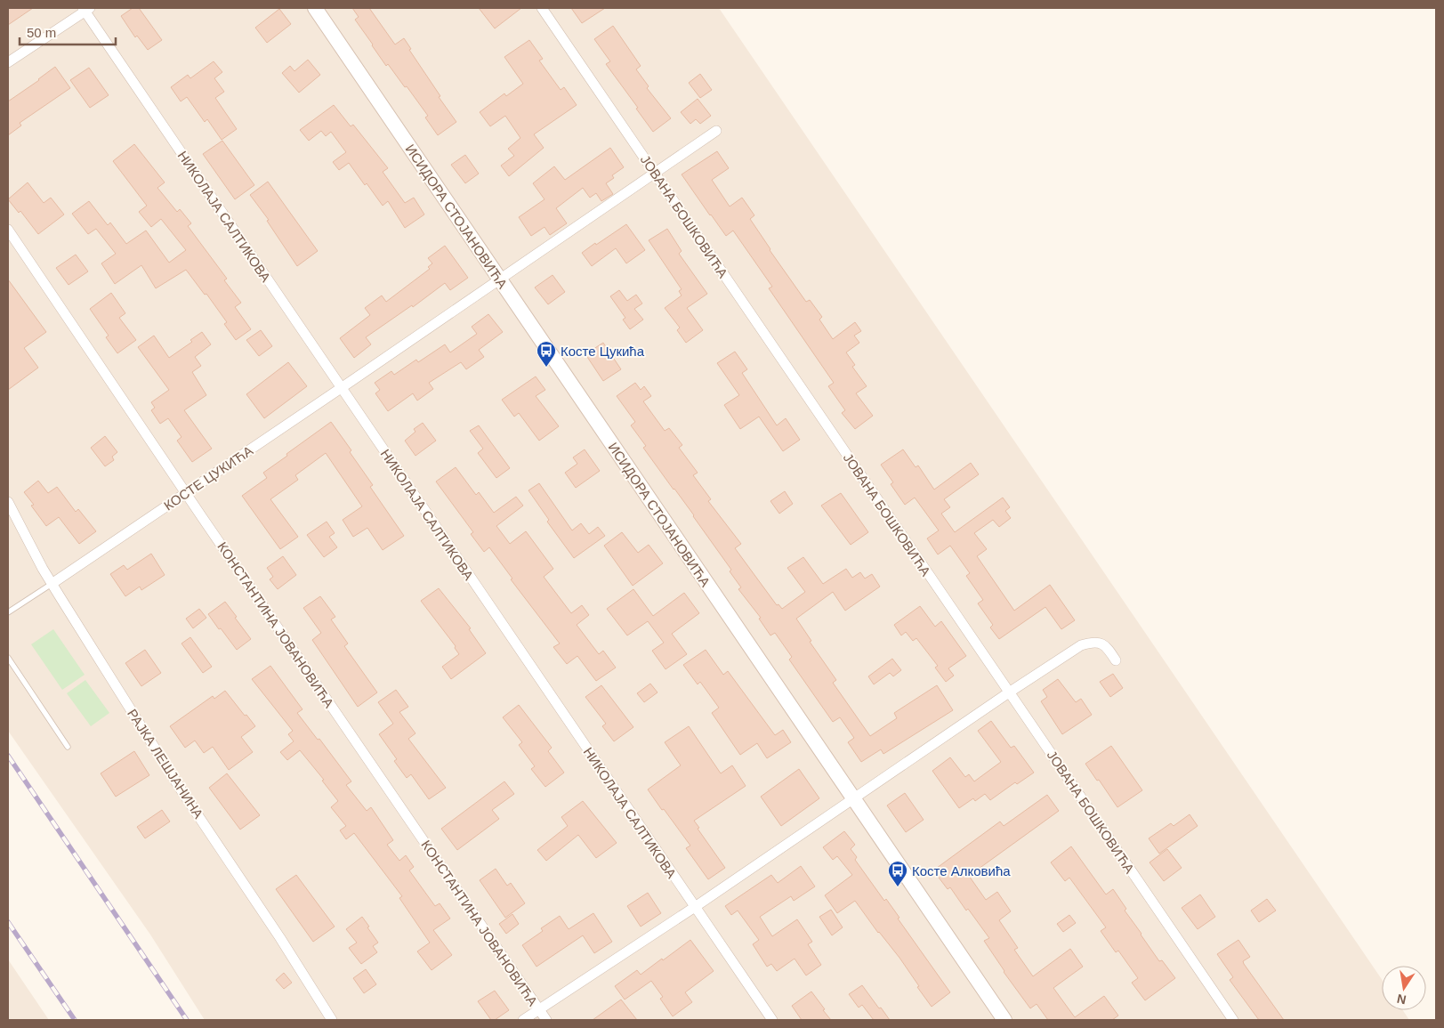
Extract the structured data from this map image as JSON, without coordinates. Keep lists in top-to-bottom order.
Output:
{
  "streets": {
    "street": [
      "НИКОЛАЈА САЛТИКОВА",
      "ИСИДОРА СТОЈАНОВИЋА",
      "ЈОВАНА БОШКОВИЋА",
      "КОСТЕ ЦУКИЋА",
      "КОНСТАНТИНА ЈОВАНОВИЋА",
      "РАЈКА ЛЕШЈАНИНА"
    ]
  },
  "crossings": [
    ["НИКОЛАЈА САЛТИКОВА", "КОСТЕ ЦУКИЋА"],
    ["ИСИДОРА СТОЈАНОВИЋА", "КОСТЕ ЦУКИЋА"],
    ["ЈОВАНА БОШКОВИЋА", "КОСТЕ ЦУКИЋА"],
    ["КОСТЕ ЦУКИЋА", "КОНСТАНТИНА ЈОВАНОВИЋА"],
    ["КОСТЕ ЦУКИЋА", "РАЈКА ЛЕШЈАНИНА"]
  ],
  "places": {
    "bus stop": ["Косте Цукића", "Косте Алковића"]
  },
  "scale_bar": "50 m",
  "north": "bottom"
}
